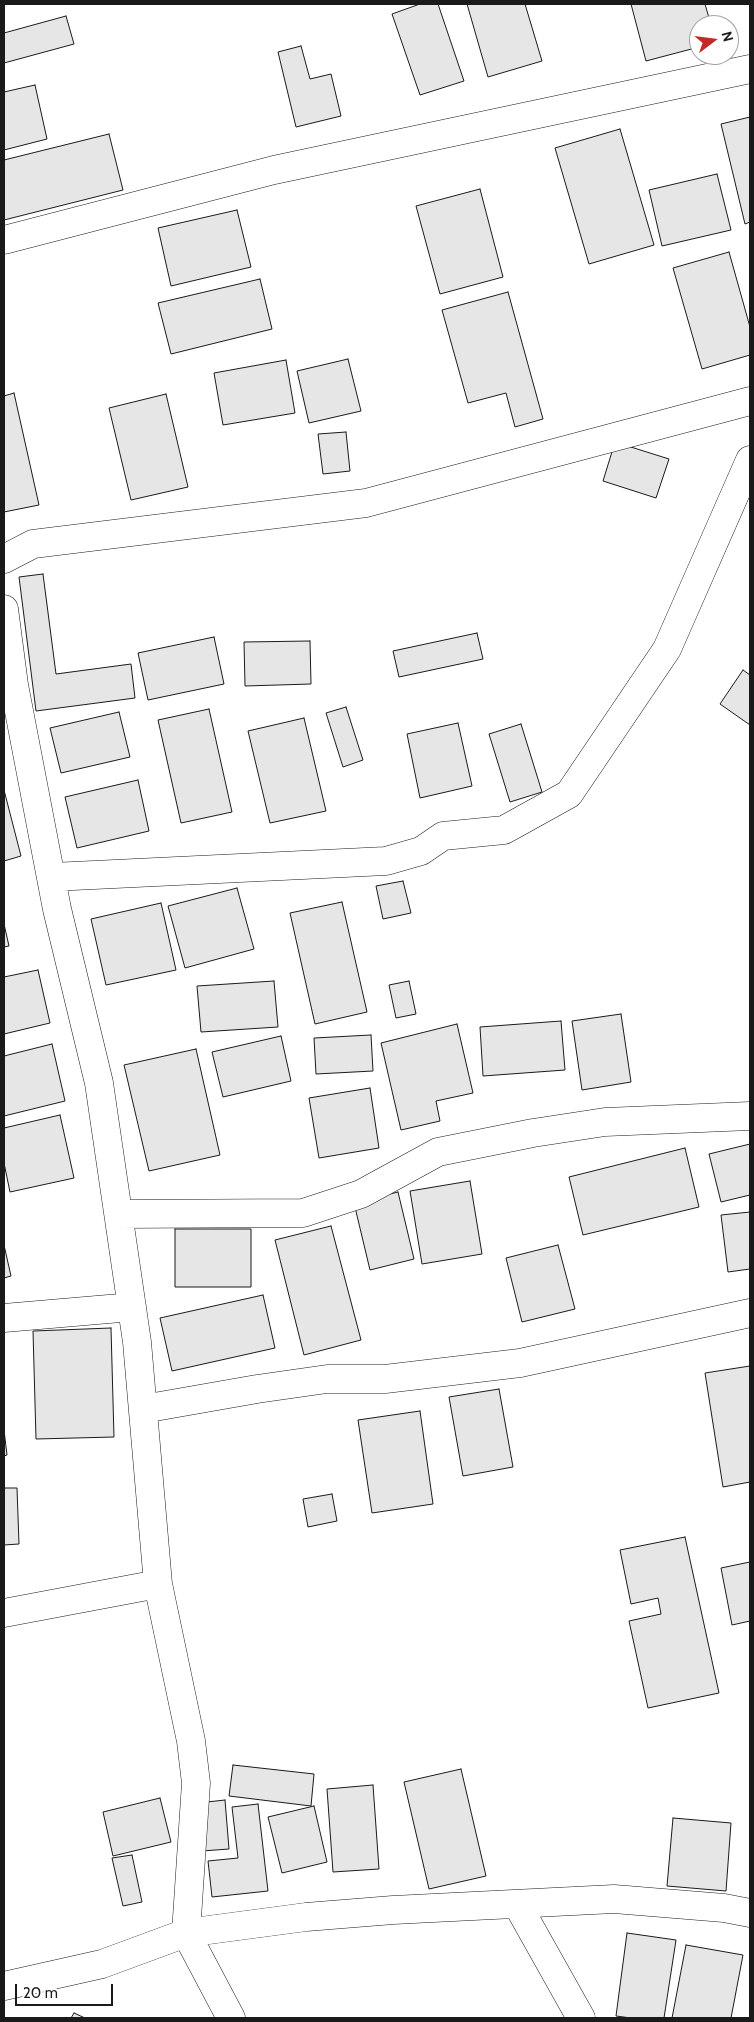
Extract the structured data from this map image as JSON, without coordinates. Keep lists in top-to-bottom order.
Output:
{
  "scale_bar": "20 m",
  "north": "right"
}
